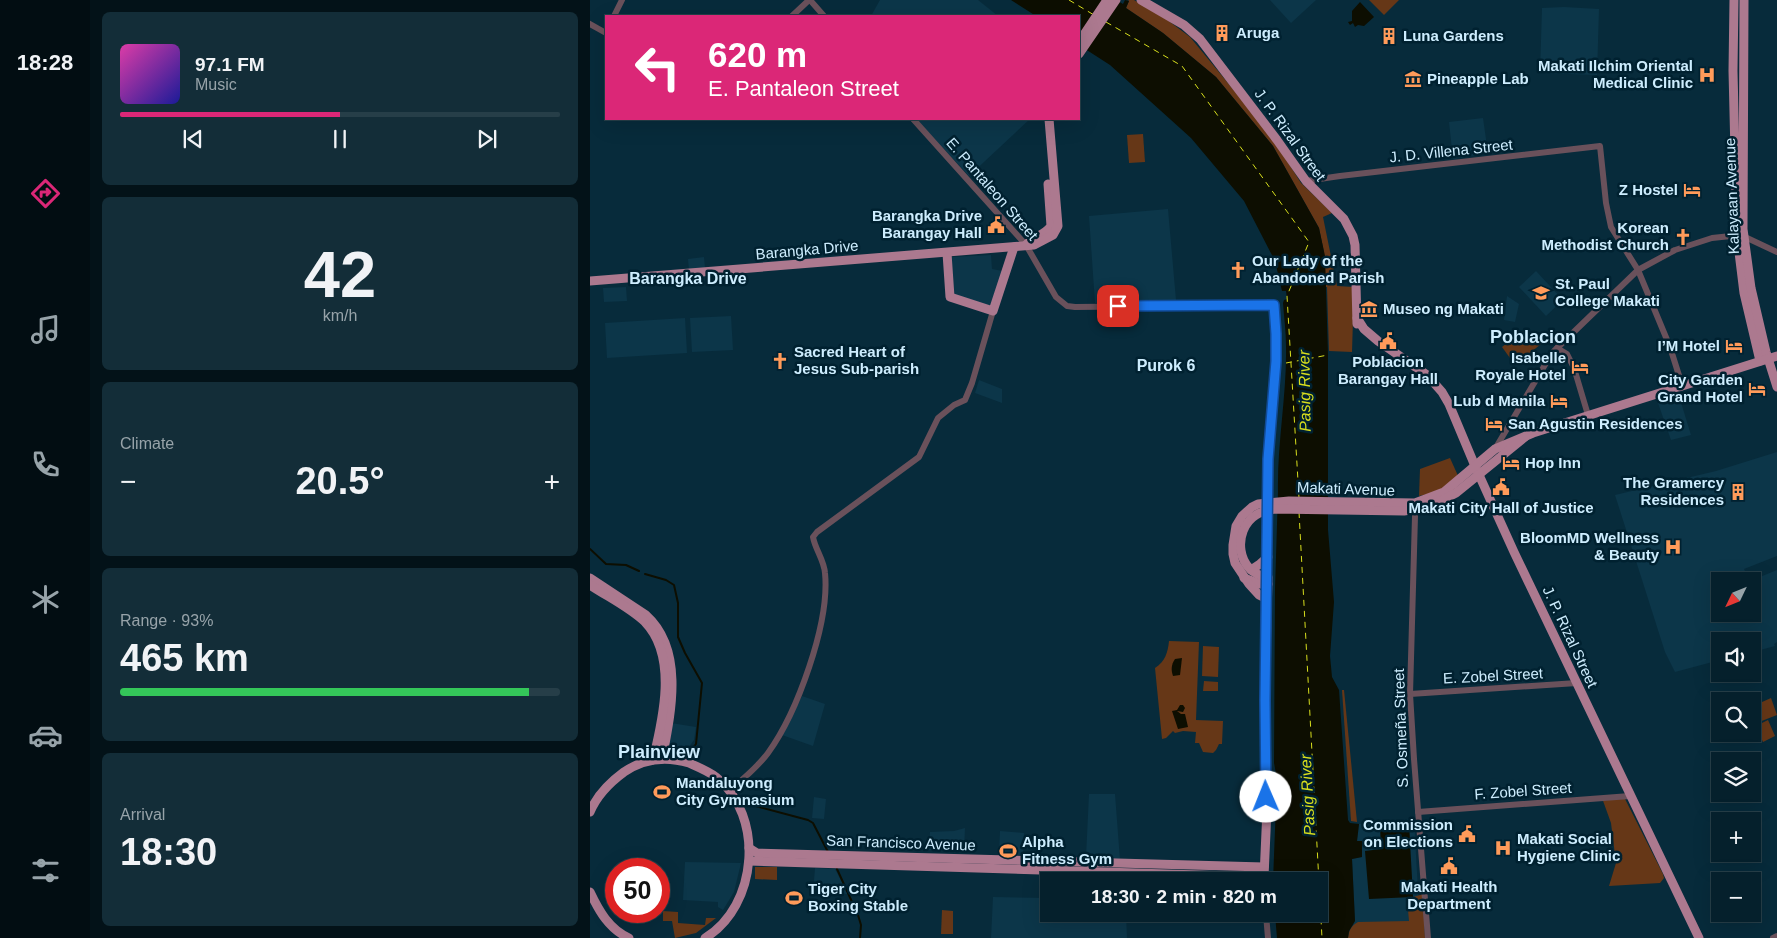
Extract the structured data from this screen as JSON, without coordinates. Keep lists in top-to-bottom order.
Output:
{
  "streets": {
    "main road": [
      "J. P. Rizal Street",
      "Kalayaan Avenue",
      "Barangka Drive",
      "Makati Avenue",
      "San Francisco Avenue"
    ],
    "street": [
      "J. D. Villena Street",
      "E. Pantaleon Street",
      "E. Zobel Street",
      "S. Osmeña Street",
      "F. Zobel Street"
    ]
  },
  "crossings": [
    ["J. P. Rizal Street", "J. D. Villena Street"],
    ["J. P. Rizal Street", "Makati Avenue"],
    ["J. P. Rizal Street", "E. Zobel Street"],
    ["J. P. Rizal Street", "F. Zobel Street"],
    ["E. Pantaleon Street", "Barangka Drive"],
    ["Kalayaan Avenue", "Makati Avenue"],
    ["E. Zobel Street", "S. Osmeña Street"],
    ["S. Osmeña Street", "F. Zobel Street"]
  ],
  "districts": [
    "Barangka Drive",
    "Poblacion",
    "Purok 6",
    "Plainview"
  ],
  "water": ["Pasig River"],
  "places": {
    "building": ["Aruga", "Luna Gardens", "The Gramercy Residences"],
    "hospital": ["Makati Ilchim Oriental Medical Clinic", "BloomMD Wellness & Beauty", "Makati Social Hygiene Clinic"],
    "museum": ["Pineapple Lab", "Museo ng Makati"],
    "hotel": [
      "Z Hostel",
      "I’M Hotel",
      "Isabelle Royale Hotel",
      "City Garden Grand Hotel",
      "Lub d Manila",
      "San Agustin Residences",
      "Hop Inn"
    ],
    "public building": [
      "Barangka Drive Barangay Hall",
      "Poblacion Barangay Hall",
      "Makati City Hall of Justice",
      "Commission on Elections",
      "Makati Health Department"
    ],
    "church": ["Korean Methodist Church", "Our Lady of the Abandoned Parish", "Sacred Heart of Jesus Sub-parish"],
    "school or university": ["St. Paul College Makati"],
    "sports": ["Mandaluyong City Gymnasium", "Alpha Fitness Gym", "Tiger City Boxing Stable"]
  },
  "north": "bottom left",
  "page": {
    "tabs": "18:28",
    "turn": ["620 m", "E. Pantaleon Street"],
    "song": ["97.1 FM", "Music"],
    "tile": [
      ["42", "km/h"],
      "Climate",
      ["Range · 93%", "465 km"],
      ["Arrival", "18:30"]
    ],
    "heat": ["−", "20.5°", "+"],
    "map_buttons": ["+", "−"],
    "limit": "50",
    "trip": "18:30 · 2 min · 820 m"
  }
}
